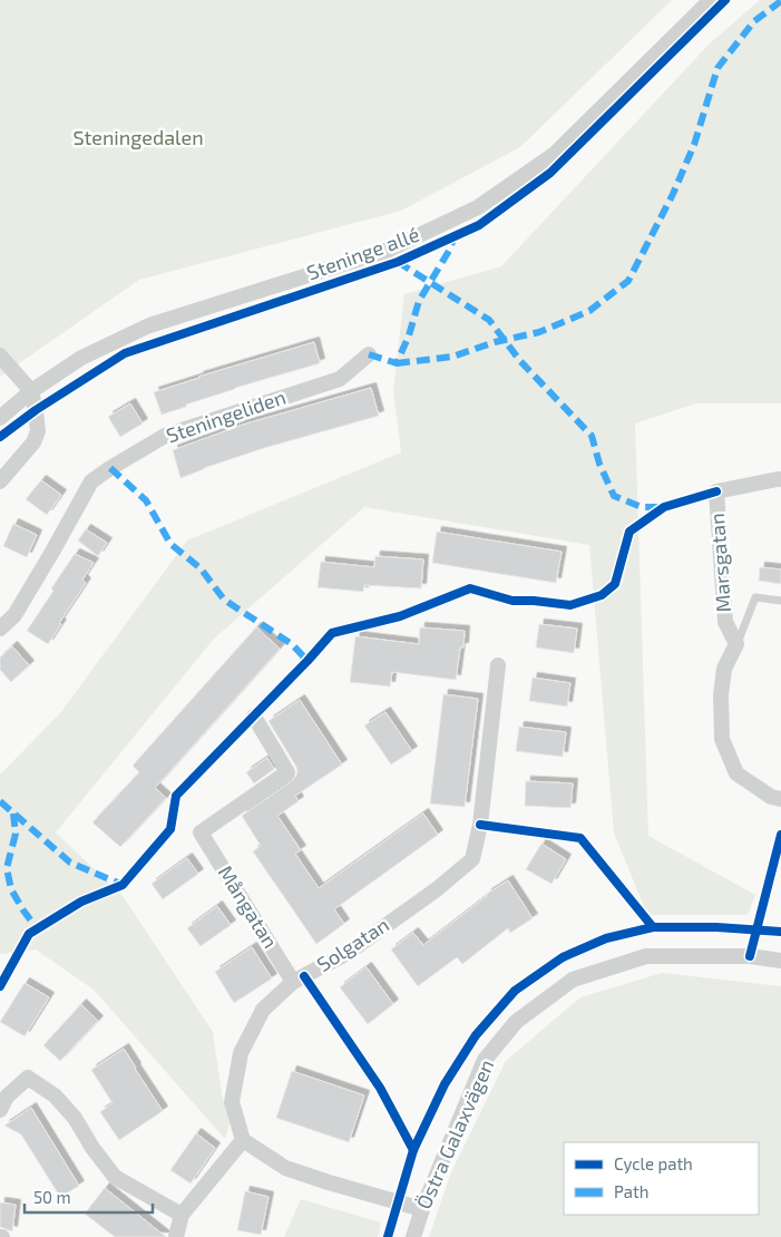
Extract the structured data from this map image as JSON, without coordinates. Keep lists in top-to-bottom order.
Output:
{
  "streets": {
    "street": [
      "Steninge allé",
      "Steningeliden",
      "Marsgatan",
      "Mångatan",
      "Solgatan",
      "Östra Galaxvägen"
    ]
  },
  "crossings": [
    ["Mångatan", "Solgatan"]
  ],
  "parks": ["Steningedalen"],
  "legend": ["Cycle path", "Path"],
  "scale_bar": "50 m"
}
